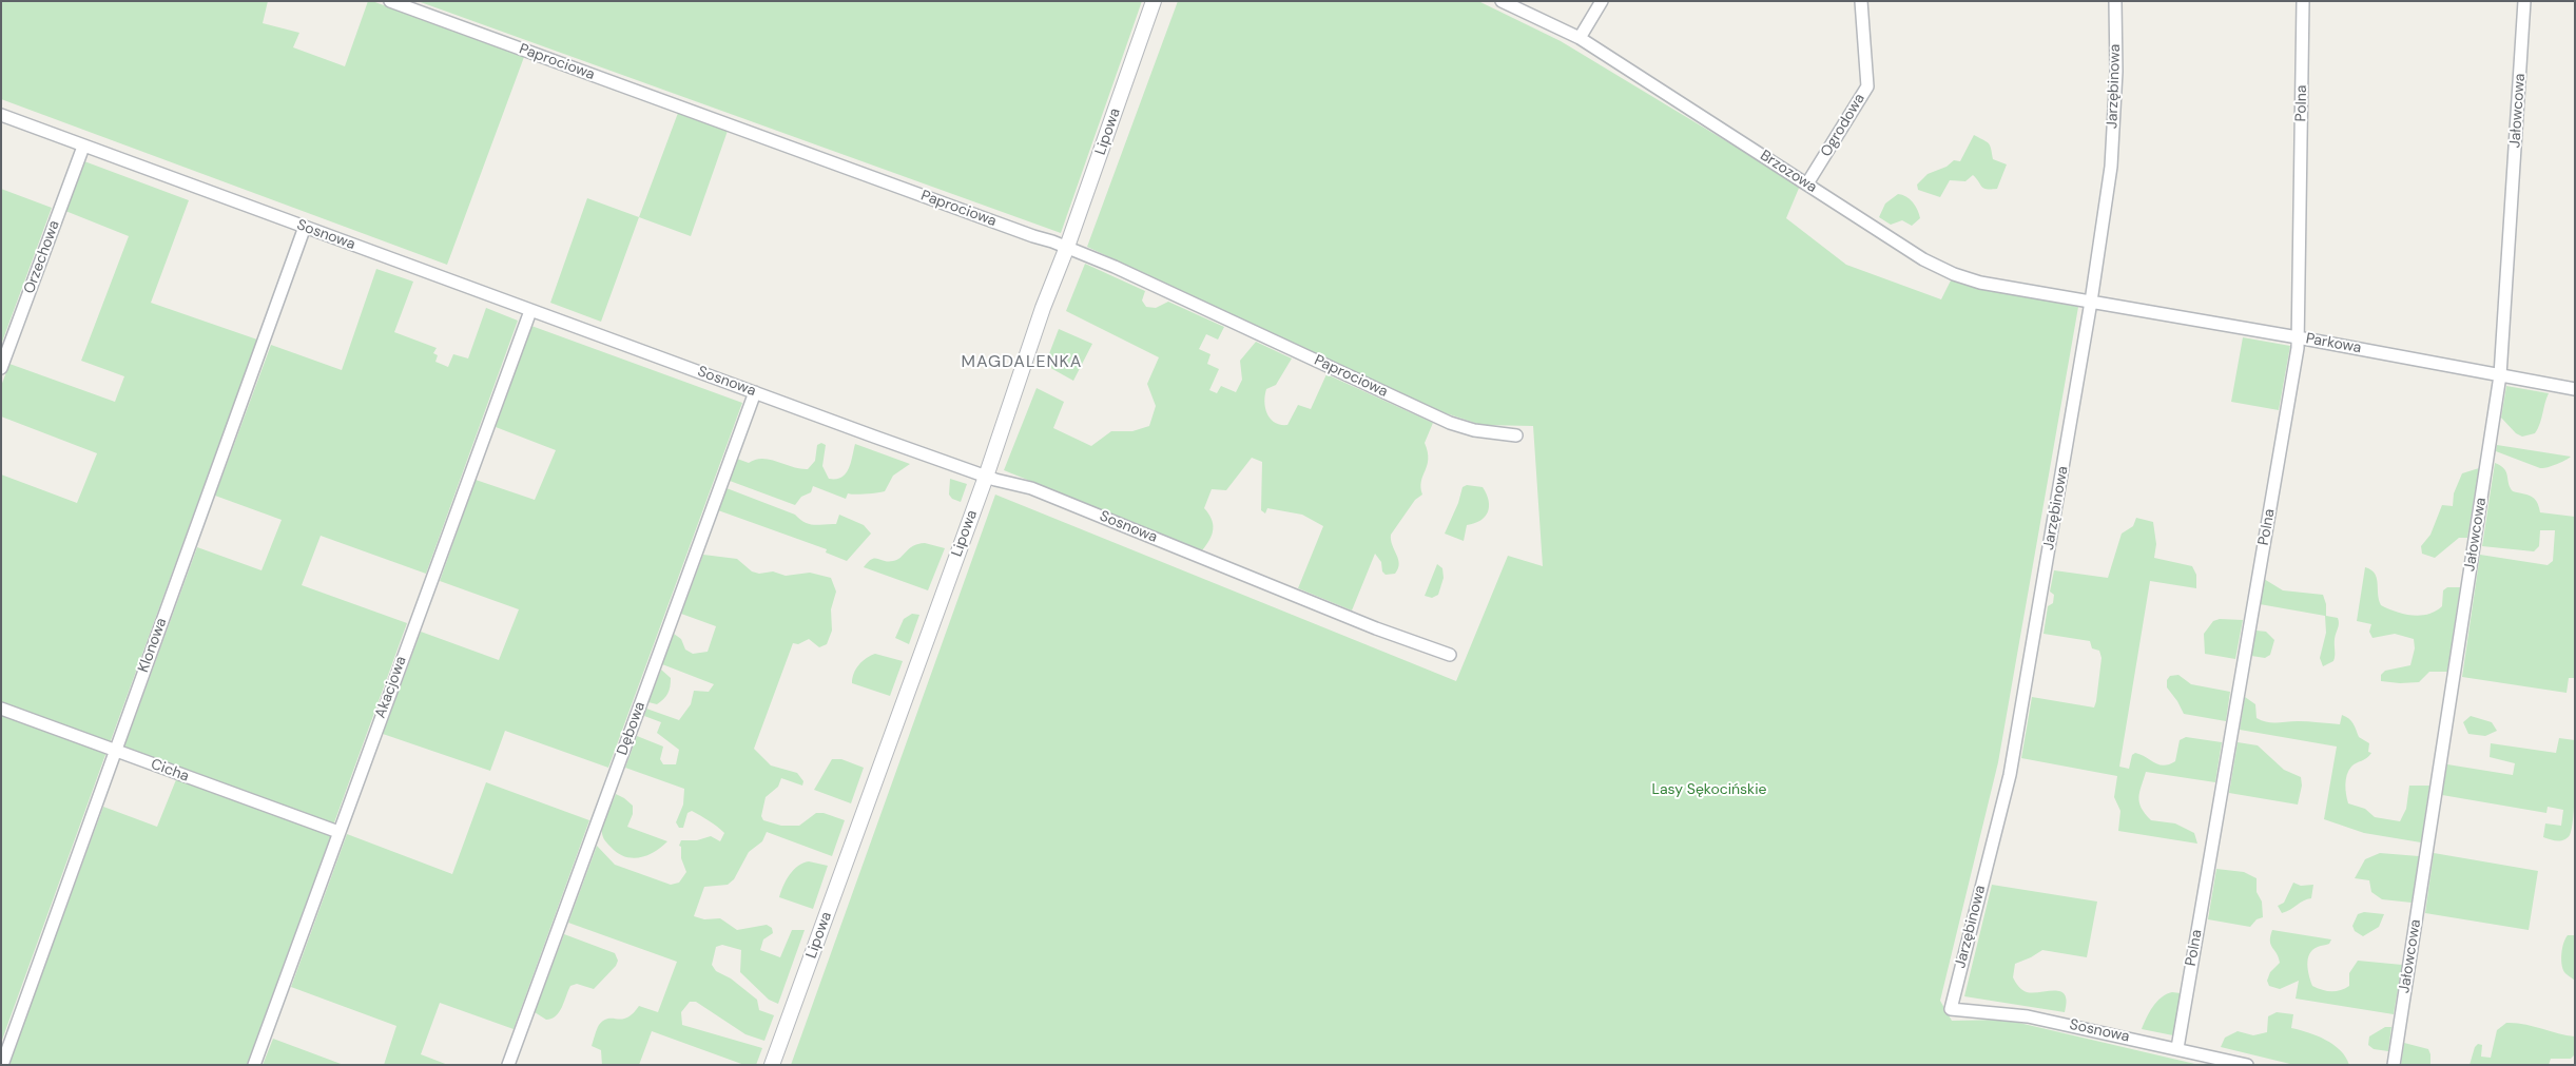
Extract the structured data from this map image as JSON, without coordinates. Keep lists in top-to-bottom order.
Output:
{
  "streets": {
    "street": [
      "Paprociowa",
      "Jarzębinowa",
      "Polna",
      "Jałowcowa",
      "Ogrodowa",
      "Lipowa",
      "Brzozowa",
      "Sosnowa",
      "Orzechowa",
      "Parkowa",
      "Klonowa",
      "Akacjowa",
      "Dębowa",
      "Cicha"
    ]
  },
  "crossings": [
    ["Paprociowa", "Lipowa"],
    ["Jarzębinowa", "Brzozowa"],
    ["Jarzębinowa", "Sosnowa"],
    ["Jarzębinowa", "Parkowa"],
    ["Polna", "Sosnowa"],
    ["Polna", "Parkowa"],
    ["Jałowcowa", "Parkowa"],
    ["Ogrodowa", "Brzozowa"],
    ["Lipowa", "Sosnowa"],
    ["Brzozowa", "Parkowa"],
    ["Sosnowa", "Orzechowa"],
    ["Sosnowa", "Klonowa"],
    ["Sosnowa", "Akacjowa"],
    ["Sosnowa", "Dębowa"],
    ["Klonowa", "Cicha"],
    ["Akacjowa", "Cicha"]
  ],
  "districts": ["MAGDALENKA"],
  "parks": ["Lasy Sękocińskie"]
}
